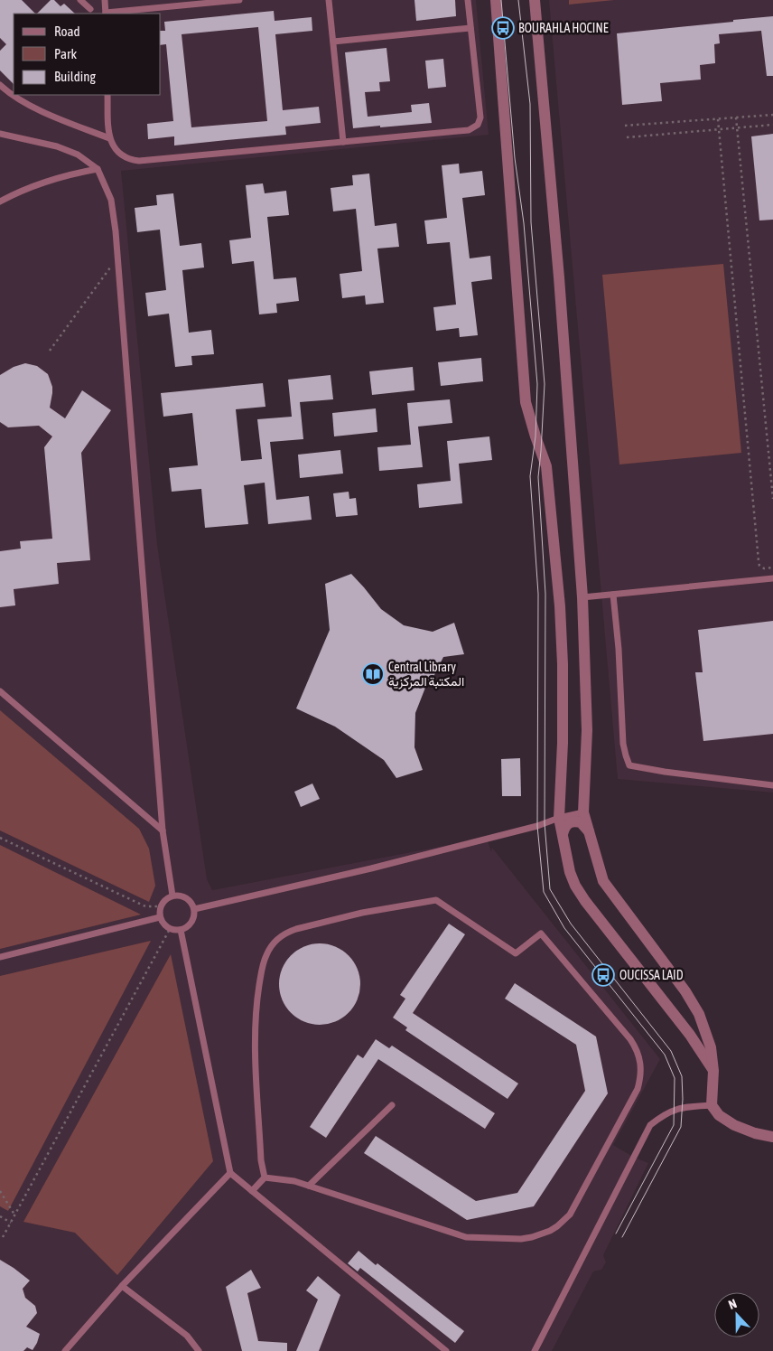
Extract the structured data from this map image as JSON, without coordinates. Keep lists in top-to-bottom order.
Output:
{
  "places": {
    "bus stop": ["BOURAHLA HOCINE", "OUCISSA LAID"],
    "library": ["Central Library المكتبة المركزية"]
  },
  "legend": ["Road", "Park", "Building"],
  "north": "top"
}
